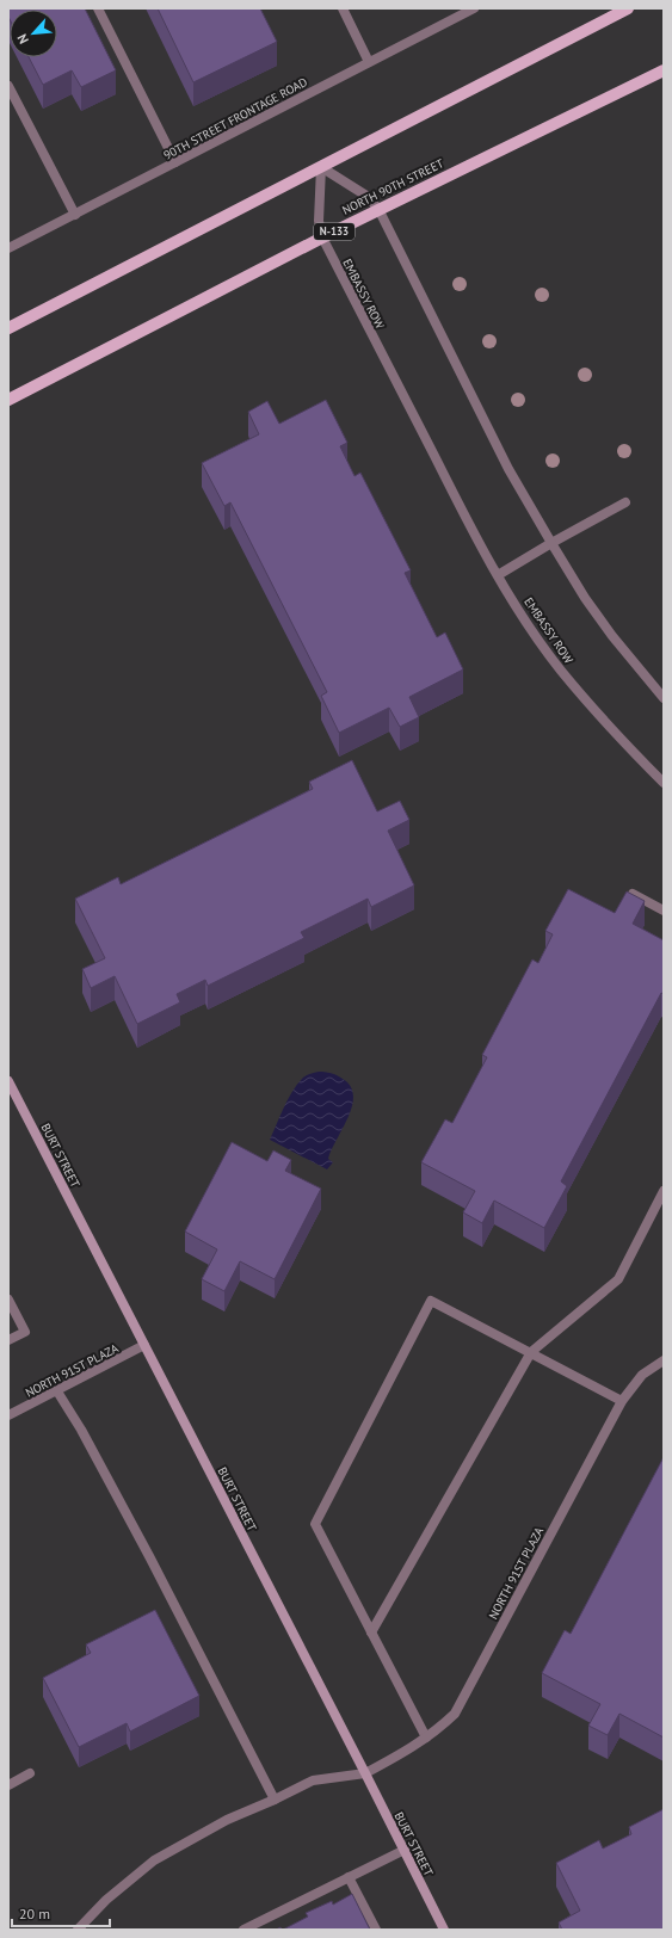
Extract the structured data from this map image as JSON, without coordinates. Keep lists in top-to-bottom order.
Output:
{
  "streets": {
    "main road": ["NORTH 90TH STREET", "N-133"],
    "street": [
      "90TH STREET FRONTAGE ROAD",
      "EMBASSY ROW",
      "BURT STREET",
      "NORTH 91ST PLAZA"
    ]
  },
  "crossings": [
    ["NORTH 90TH STREET", "EMBASSY ROW"],
    ["BURT STREET", "NORTH 91ST PLAZA"]
  ],
  "scale_bar": "20 m",
  "north": "bottom left"
}
